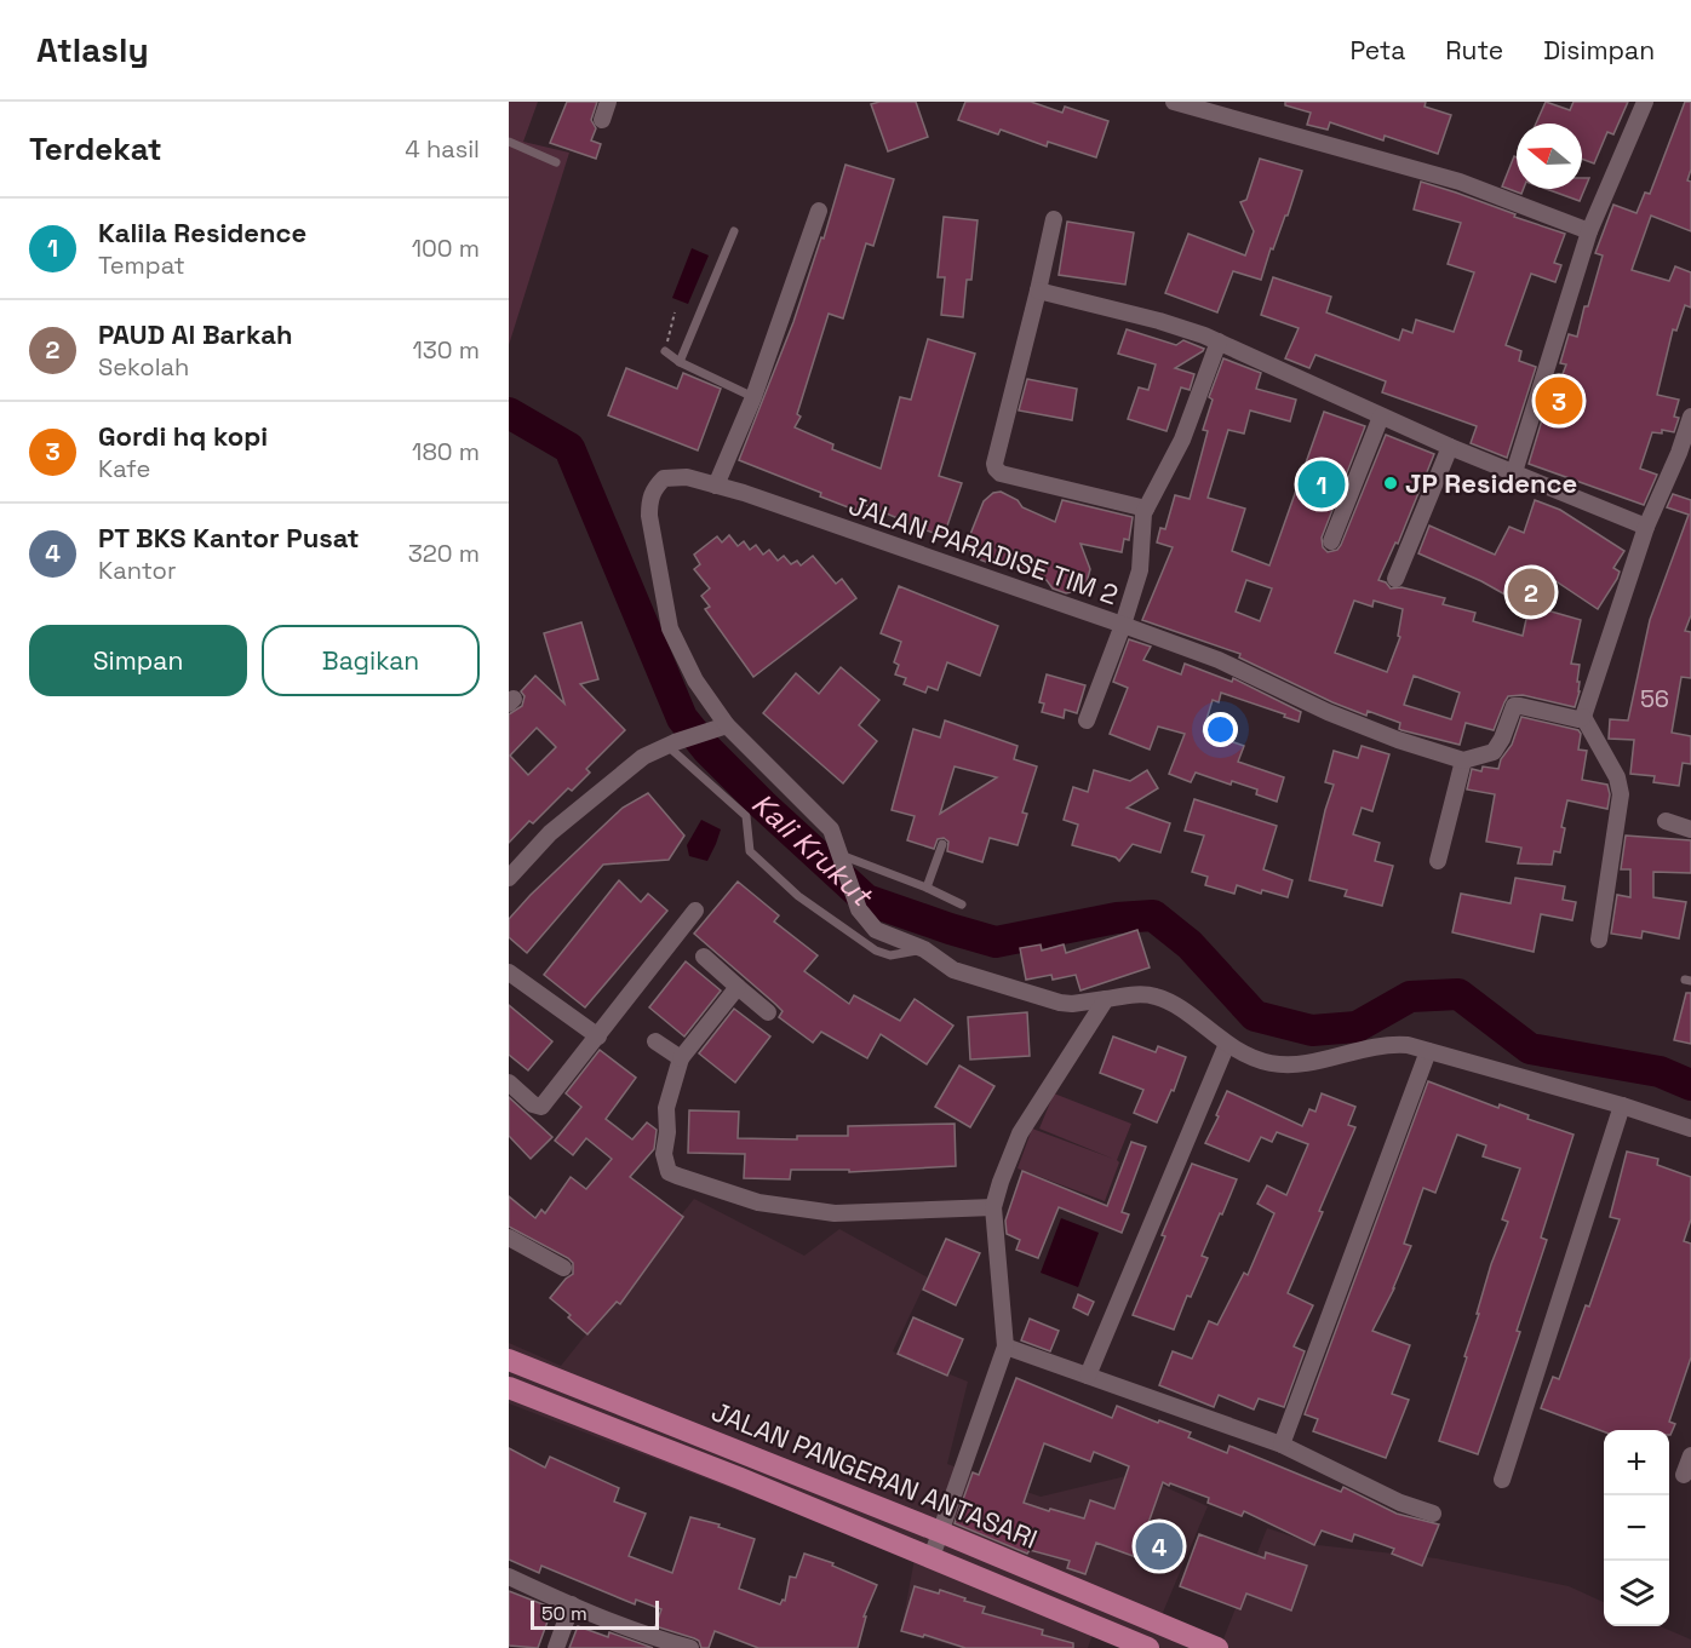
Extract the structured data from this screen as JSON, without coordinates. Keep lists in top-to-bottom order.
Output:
{
  "streets": {
    "main road": ["JALAN PANGERAN ANTASARI"],
    "street": ["JALAN PARADISE TIM 2"]
  },
  "water": ["Kali Krukut"],
  "places": ["JP Residence"],
  "house_numbers": ["56"],
  "scale_bar": "50 m",
  "north": "left",
  "page": {
    "header": "Atlasly",
    "nav": ["Peta", "Rute", "Disimpan"],
    "heading": ["Terdekat", "4 hasil"],
    "list": [
      {
        "mark": "1",
        "name": "Kalila Residence",
        "note": "Tempat",
        "value": "100 m"
      },
      {
        "mark": "2",
        "name": "PAUD Al Barkah",
        "note": "Sekolah",
        "value": "130 m"
      },
      {
        "mark": "3",
        "name": "Gordi hq kopi",
        "note": "Kafe",
        "value": "180 m"
      },
      {
        "mark": "4",
        "name": "PT BKS Kantor Pusat",
        "note": "Kantor",
        "value": "320 m"
      }
    ],
    "pins": [
      "3",
      "1",
      "2",
      "4"
    ],
    "buttons": ["Simpan", "Bagikan"],
    "map_buttons": ["+", "−"],
    "scale": "50 m"
  }
}
